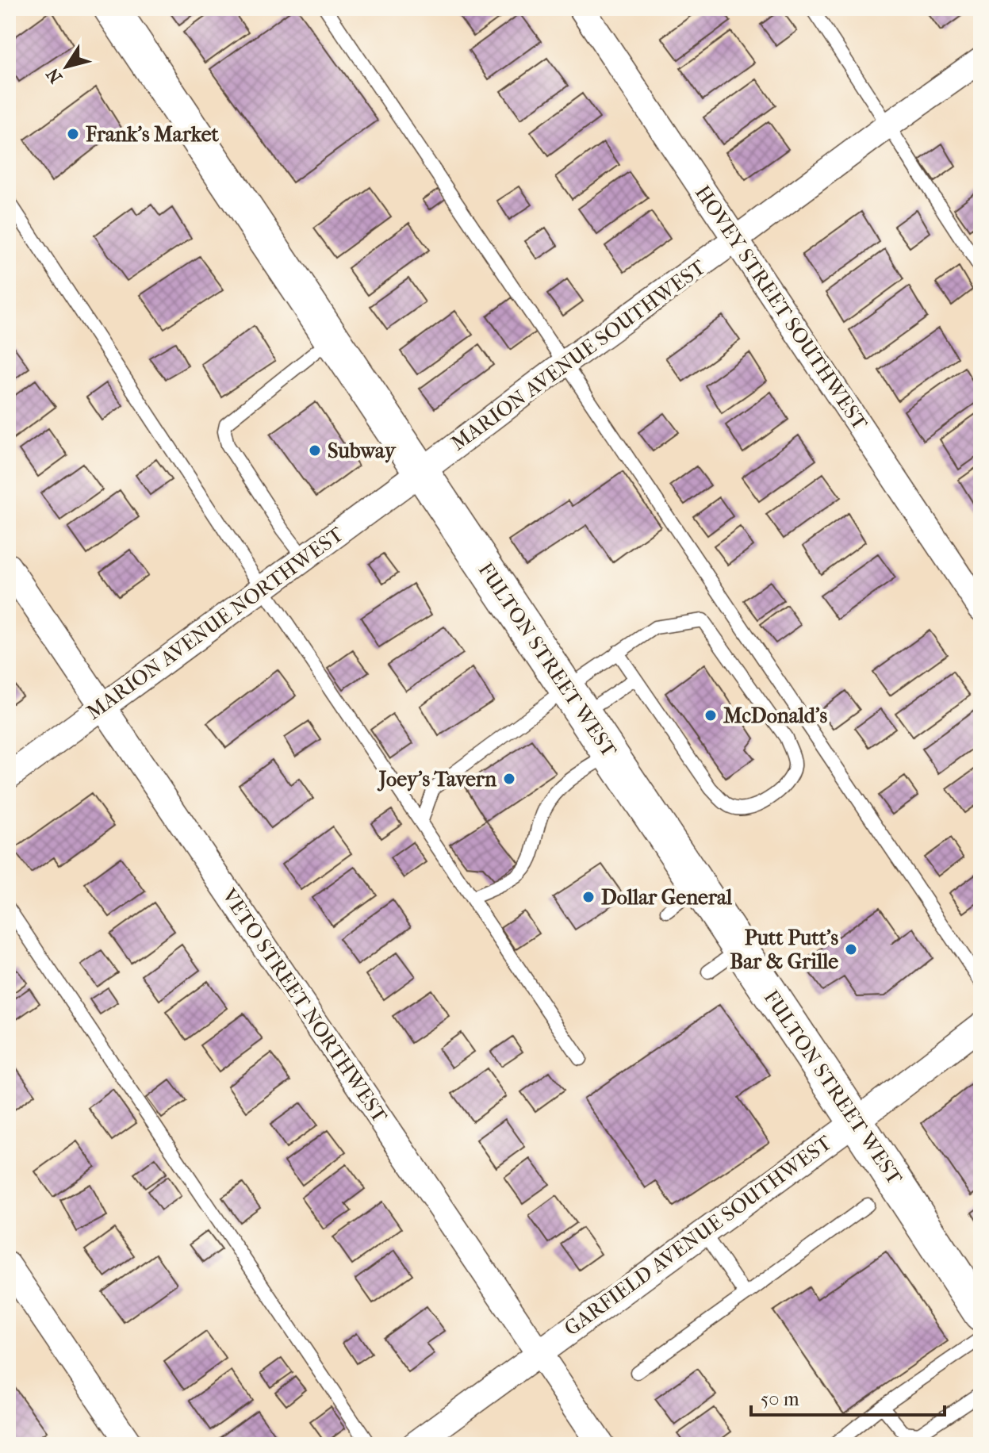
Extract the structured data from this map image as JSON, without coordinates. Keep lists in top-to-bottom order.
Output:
{
  "streets": {
    "main road": ["FULTON STREET WEST"],
    "street": [
      "HOVEY STREET SOUTHWEST",
      "MARION AVENUE SOUTHWEST",
      "MARION AVENUE NORTHWEST",
      "VETO STREET NORTHWEST",
      "GARFIELD AVENUE SOUTHWEST"
    ]
  },
  "crossings": [
    ["HOVEY STREET SOUTHWEST", "MARION AVENUE SOUTHWEST"],
    ["MARION AVENUE SOUTHWEST", "MARION AVENUE NORTHWEST"],
    ["MARION AVENUE SOUTHWEST", "FULTON STREET WEST"],
    ["MARION AVENUE NORTHWEST", "FULTON STREET WEST"],
    ["MARION AVENUE NORTHWEST", "VETO STREET NORTHWEST"],
    ["FULTON STREET WEST", "GARFIELD AVENUE SOUTHWEST"],
    ["VETO STREET NORTHWEST", "GARFIELD AVENUE SOUTHWEST"]
  ],
  "places": [
    "Frank's Market",
    "Subway",
    "McDonald's",
    "Joey's Tavern",
    "Dollar General",
    "Putt Putt's Bar & Grille"
  ],
  "scale_bar": "50 m",
  "north": "bottom left"
}
